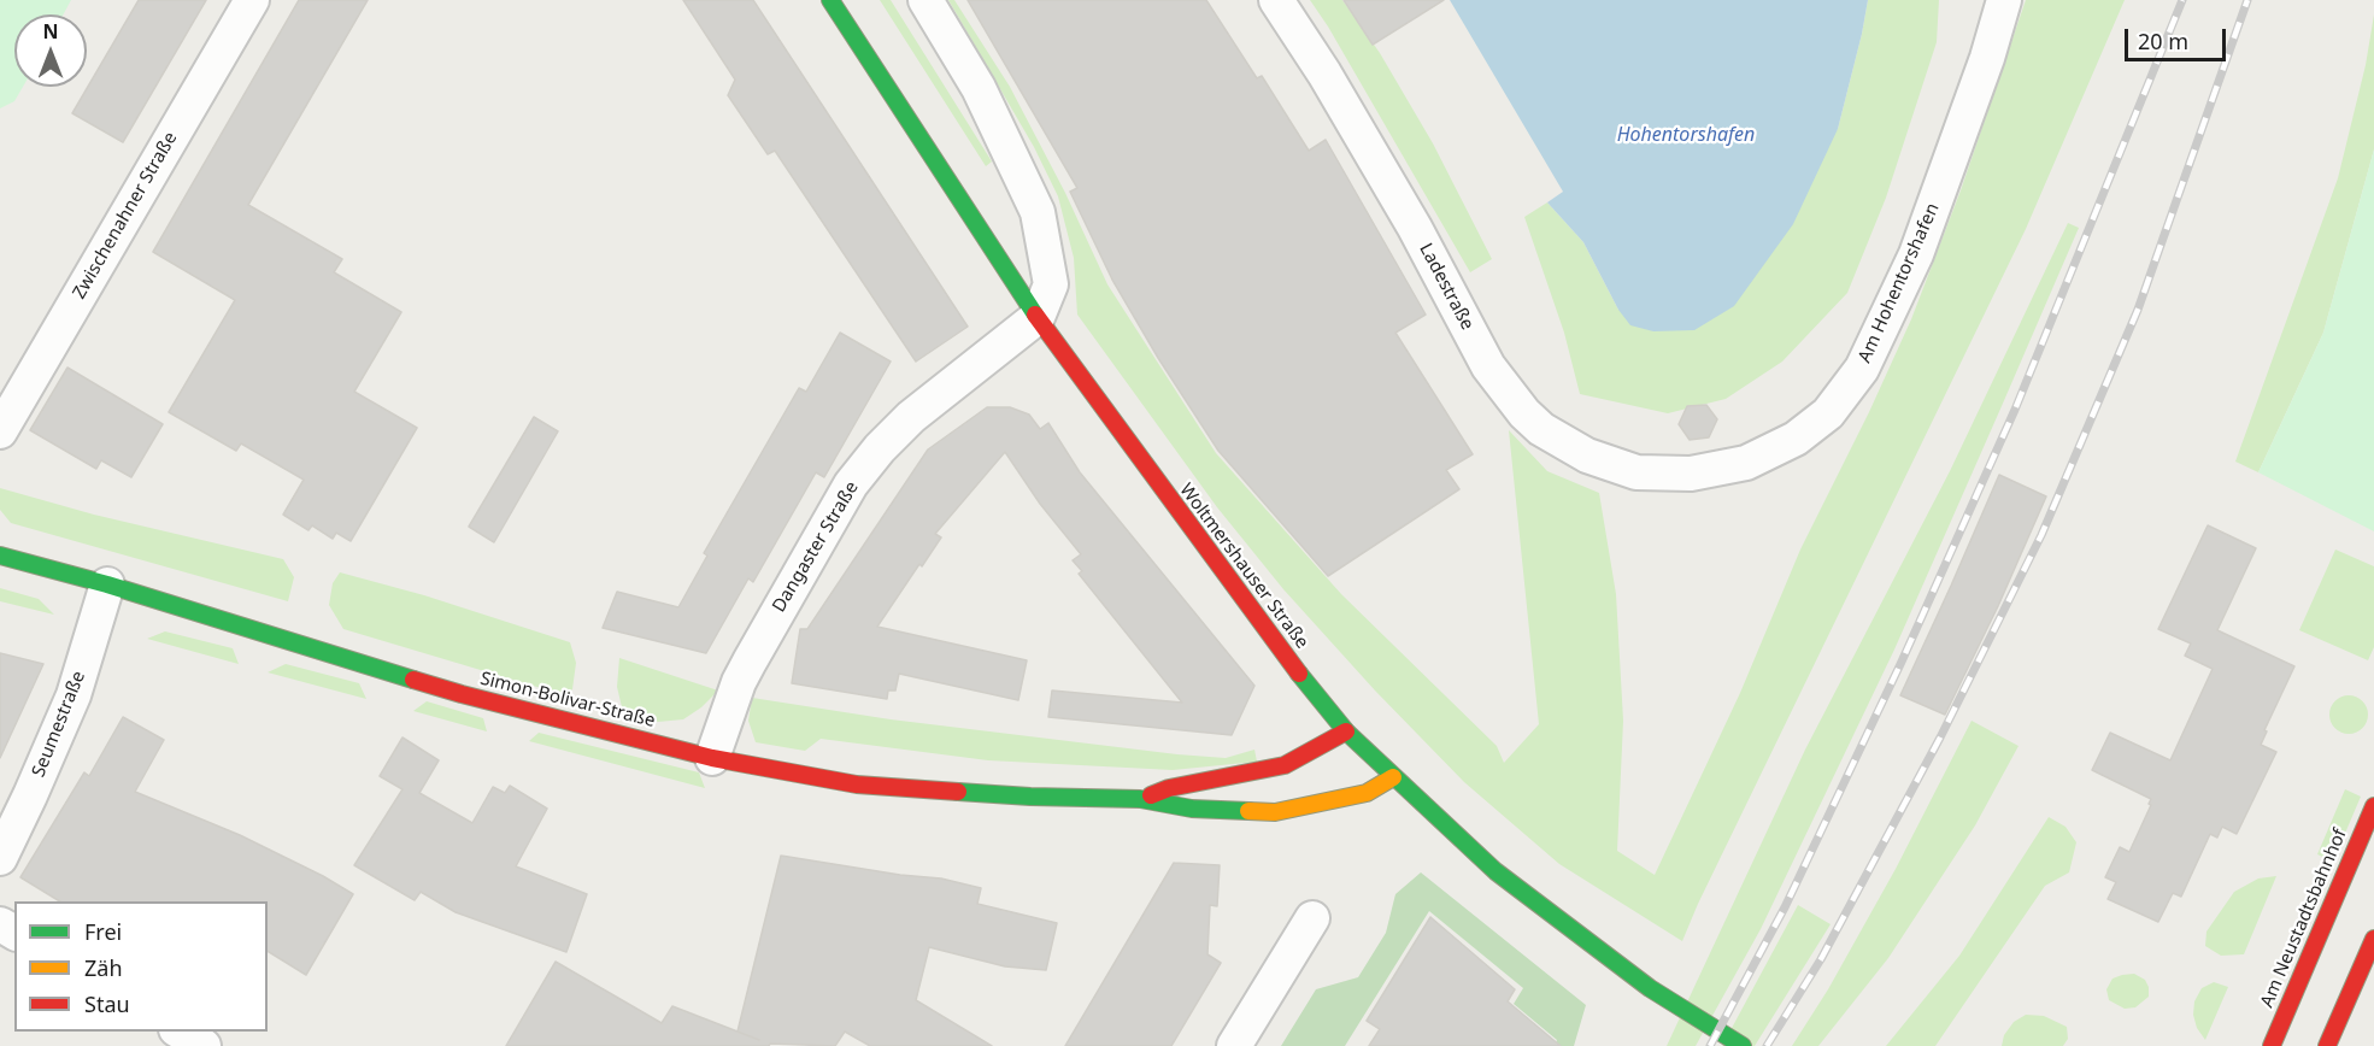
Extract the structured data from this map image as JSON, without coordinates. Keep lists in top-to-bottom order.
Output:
{
  "streets": {
    "main road": ["Woltmershauser Straße", "Simon-Bolivar-Straße", "Am Neustadtsbahnhof"],
    "street": [
      "Zwischenahner Straße",
      "Am Hohentorshafen",
      "Ladestraße",
      "Dangaster Straße",
      "Seumestraße"
    ]
  },
  "crossings": [
    ["Am Hohentorshafen", "Ladestraße"],
    ["Dangaster Straße", "Woltmershauser Straße"],
    ["Dangaster Straße", "Simon-Bolivar-Straße"],
    ["Woltmershauser Straße", "Simon-Bolivar-Straße"],
    ["Simon-Bolivar-Straße", "Seumestraße"]
  ],
  "water": ["Hohentorshafen"],
  "legend": ["Frei", "Zäh", "Stau"],
  "scale_bar": "20 m",
  "north": "top"
}
